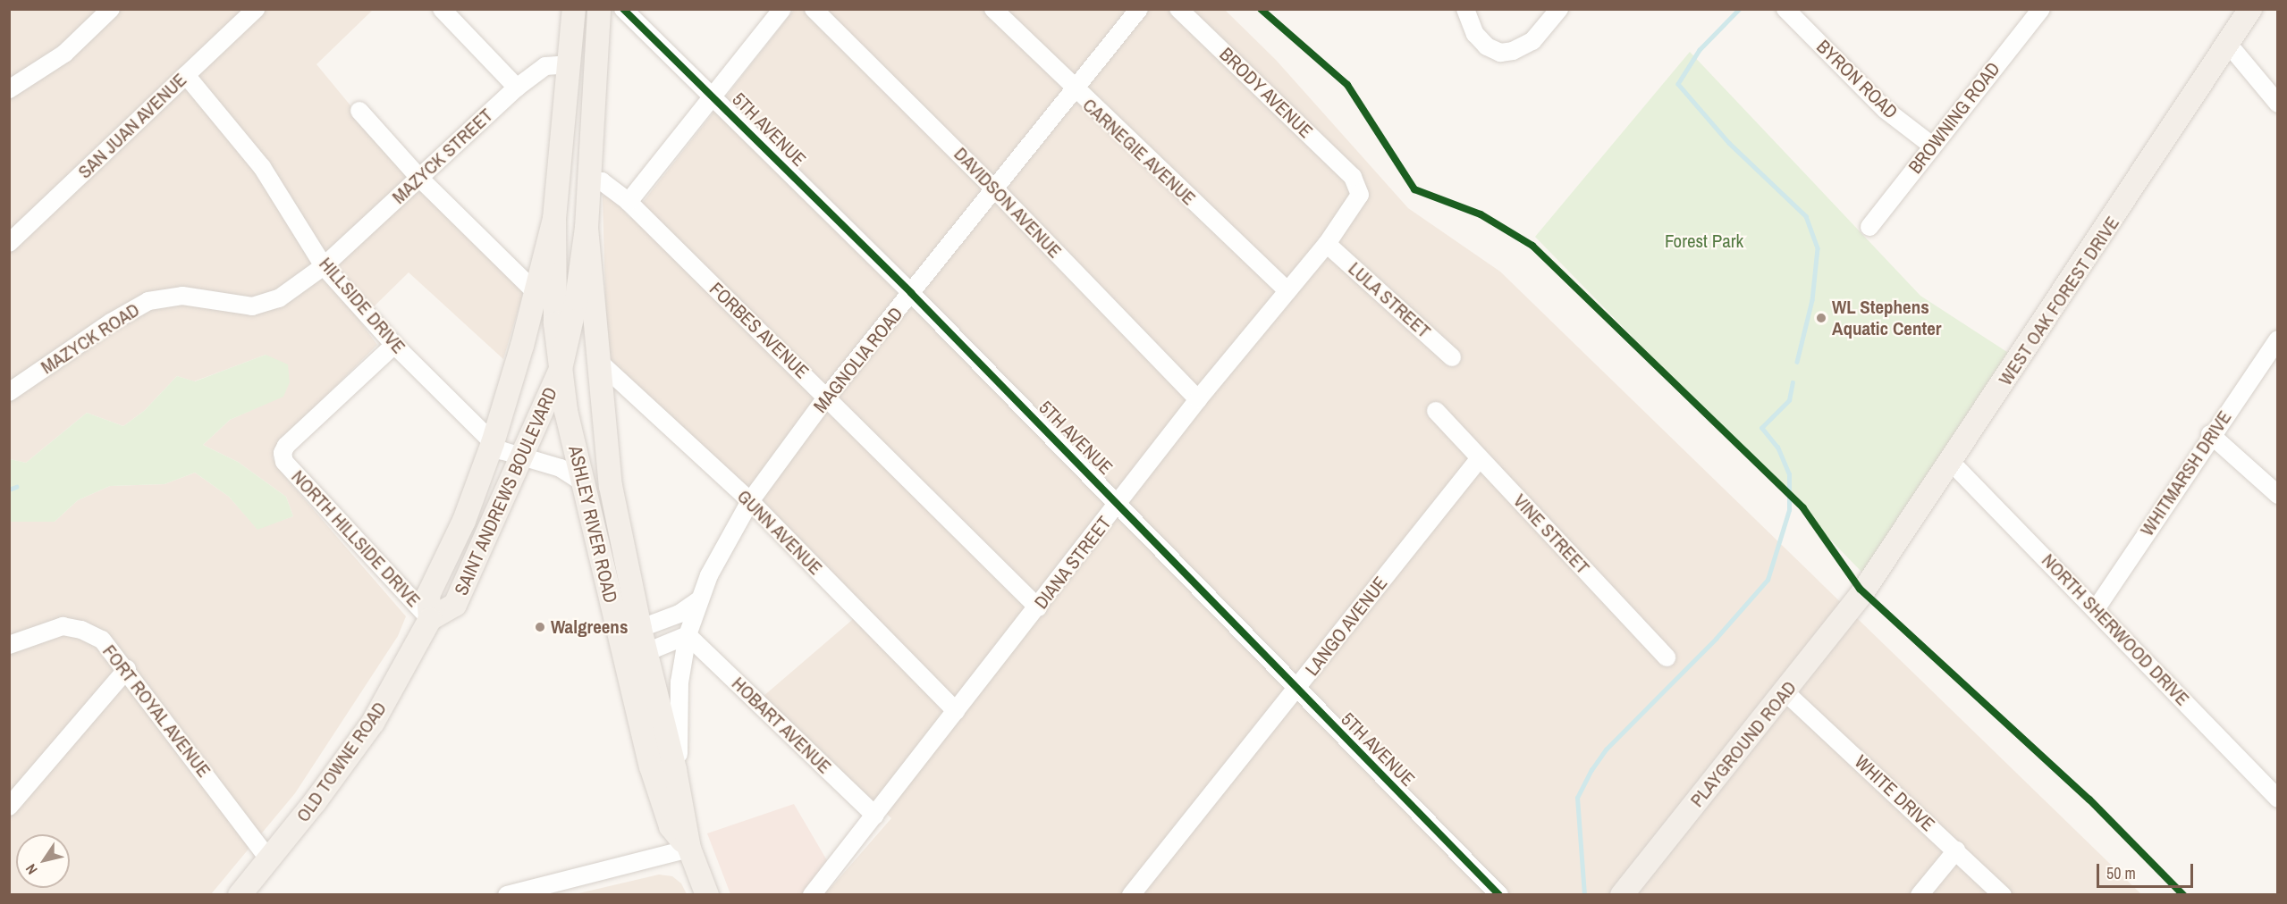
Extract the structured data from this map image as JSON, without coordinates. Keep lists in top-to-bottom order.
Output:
{
  "streets": {
    "main road": [
      "WEST OAK FOREST DRIVE",
      "SAINT ANDREWS BOULEVARD",
      "ASHLEY RIVER ROAD",
      "PLAYGROUND ROAD",
      "OLD TOWNE ROAD"
    ],
    "street": [
      "BYRON ROAD",
      "BRODY AVENUE",
      "BROWNING ROAD",
      "SAN JUAN AVENUE",
      "5TH AVENUE",
      "CARNEGIE AVENUE",
      "MAZYCK STREET",
      "DAVIDSON AVENUE",
      "LULA STREET",
      "HILLSIDE DRIVE",
      "FORBES AVENUE",
      "MAZYCK ROAD",
      "MAGNOLIA ROAD",
      "WHITMARSH DRIVE",
      "GUNN AVENUE",
      "VINE STREET",
      "NORTH HILLSIDE DRIVE",
      "DIANA STREET",
      "LANGO AVENUE",
      "NORTH SHERWOOD DRIVE",
      "FORT ROYAL AVENUE",
      "HOBART AVENUE",
      "WHITE DRIVE"
    ]
  },
  "crossings": [
    ["BYRON ROAD", "BROWNING ROAD"],
    ["BRODY AVENUE", "DIANA STREET"],
    ["SAN JUAN AVENUE", "HILLSIDE DRIVE"],
    ["5TH AVENUE", "MAGNOLIA ROAD"],
    ["5TH AVENUE", "DIANA STREET"],
    ["5TH AVENUE", "LANGO AVENUE"],
    ["CARNEGIE AVENUE", "MAGNOLIA ROAD"],
    ["CARNEGIE AVENUE", "DIANA STREET"],
    ["MAZYCK STREET", "HILLSIDE DRIVE"],
    ["MAZYCK STREET", "MAZYCK ROAD"],
    ["MAZYCK STREET", "SAINT ANDREWS BOULEVARD"],
    ["DAVIDSON AVENUE", "MAGNOLIA ROAD"],
    ["DAVIDSON AVENUE", "DIANA STREET"],
    ["LULA STREET", "DIANA STREET"],
    ["WEST OAK FOREST DRIVE", "NORTH SHERWOOD DRIVE"],
    ["WEST OAK FOREST DRIVE", "PLAYGROUND ROAD"],
    ["HILLSIDE DRIVE", "MAZYCK ROAD"],
    ["HILLSIDE DRIVE", "SAINT ANDREWS BOULEVARD"],
    ["HILLSIDE DRIVE", "ASHLEY RIVER ROAD"],
    ["HILLSIDE DRIVE", "NORTH HILLSIDE DRIVE"],
    ["FORBES AVENUE", "MAGNOLIA ROAD"],
    ["FORBES AVENUE", "SAINT ANDREWS BOULEVARD"],
    ["FORBES AVENUE", "DIANA STREET"],
    ["MAGNOLIA ROAD", "ASHLEY RIVER ROAD"],
    ["MAGNOLIA ROAD", "GUNN AVENUE"],
    ["MAGNOLIA ROAD", "HOBART AVENUE"],
    ["WHITMARSH DRIVE", "NORTH SHERWOOD DRIVE"],
    ["SAINT ANDREWS BOULEVARD", "ASHLEY RIVER ROAD"],
    ["SAINT ANDREWS BOULEVARD", "NORTH HILLSIDE DRIVE"],
    ["SAINT ANDREWS BOULEVARD", "OLD TOWNE ROAD"],
    ["ASHLEY RIVER ROAD", "GUNN AVENUE"],
    ["GUNN AVENUE", "DIANA STREET"],
    ["VINE STREET", "LANGO AVENUE"],
    ["NORTH HILLSIDE DRIVE", "OLD TOWNE ROAD"],
    ["DIANA STREET", "HOBART AVENUE"],
    ["FORT ROYAL AVENUE", "OLD TOWNE ROAD"],
    ["PLAYGROUND ROAD", "WHITE DRIVE"]
  ],
  "parks": ["Forest Park"],
  "places": ["WL Stephens Aquatic Center", "Walgreens"],
  "scale_bar": "50 m",
  "north": "bottom left"
}
